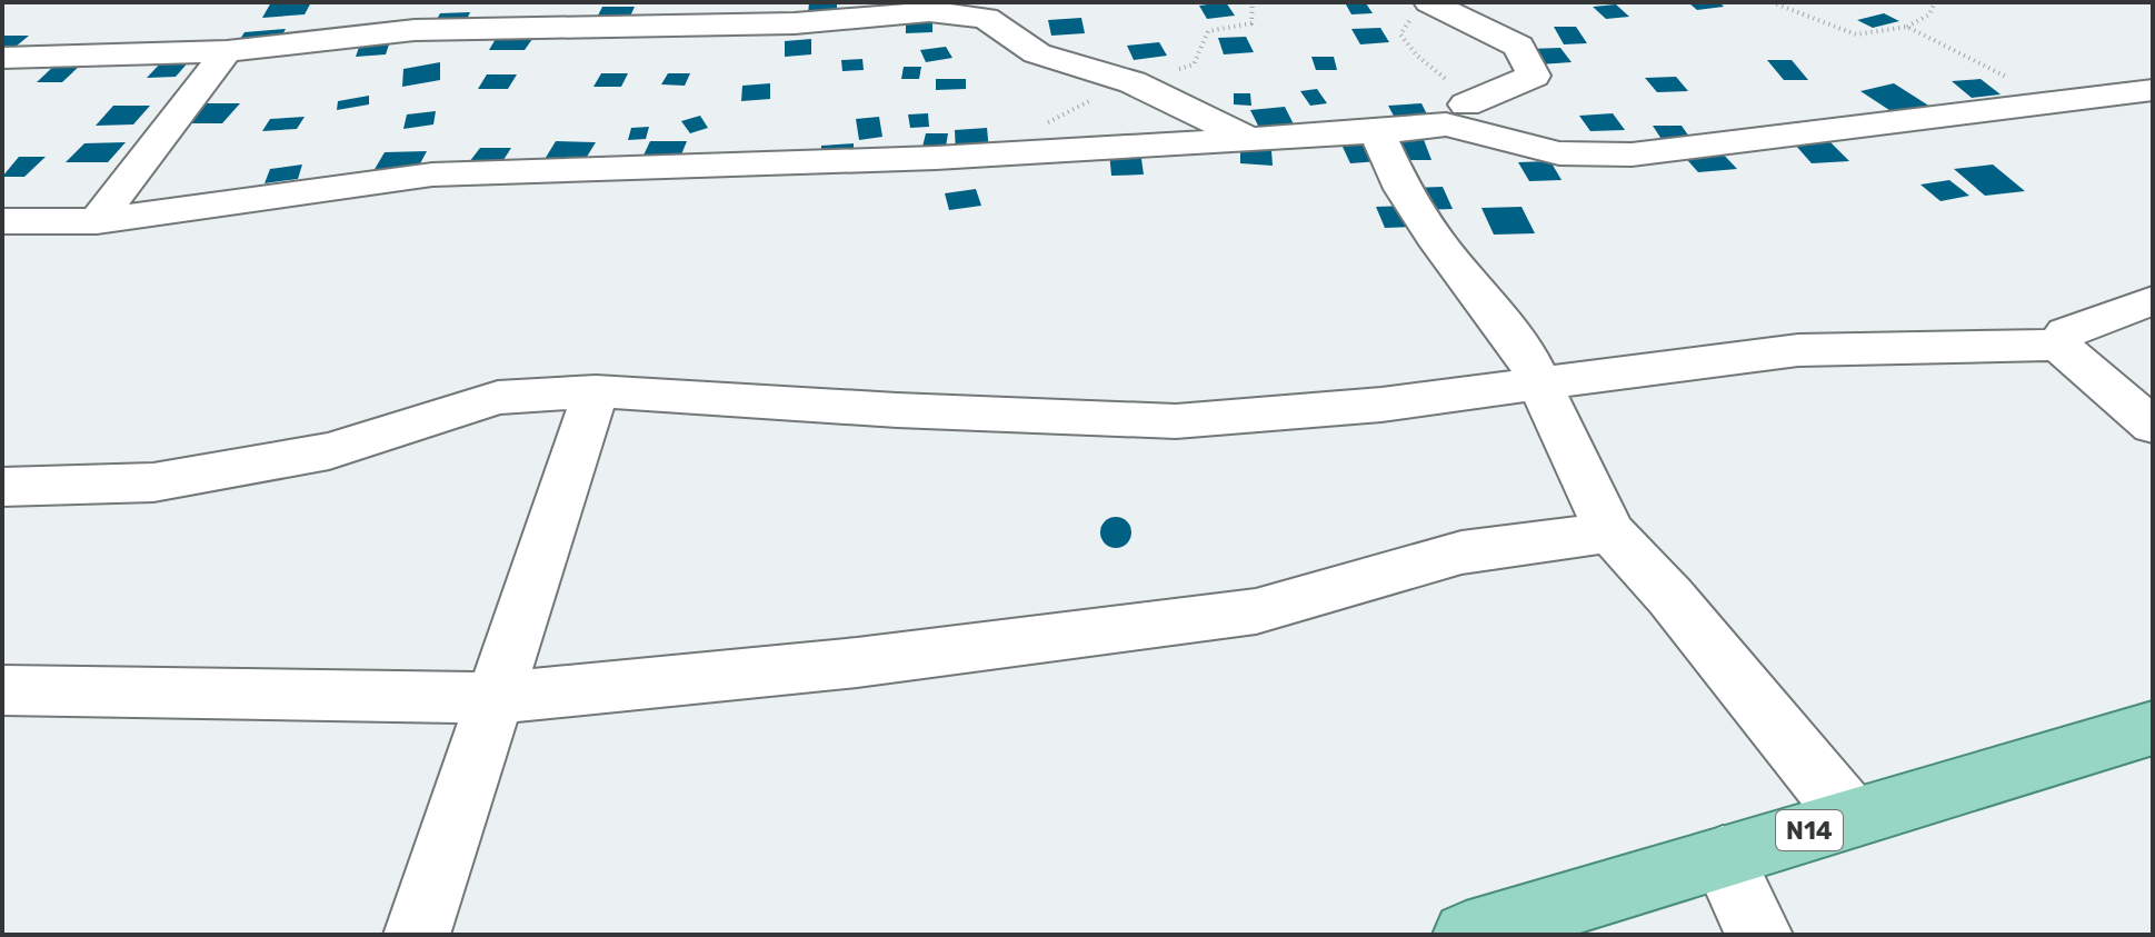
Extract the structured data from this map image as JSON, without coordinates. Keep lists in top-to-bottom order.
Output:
{
  "streets": {
    "main road": ["N14"]
  }
}
